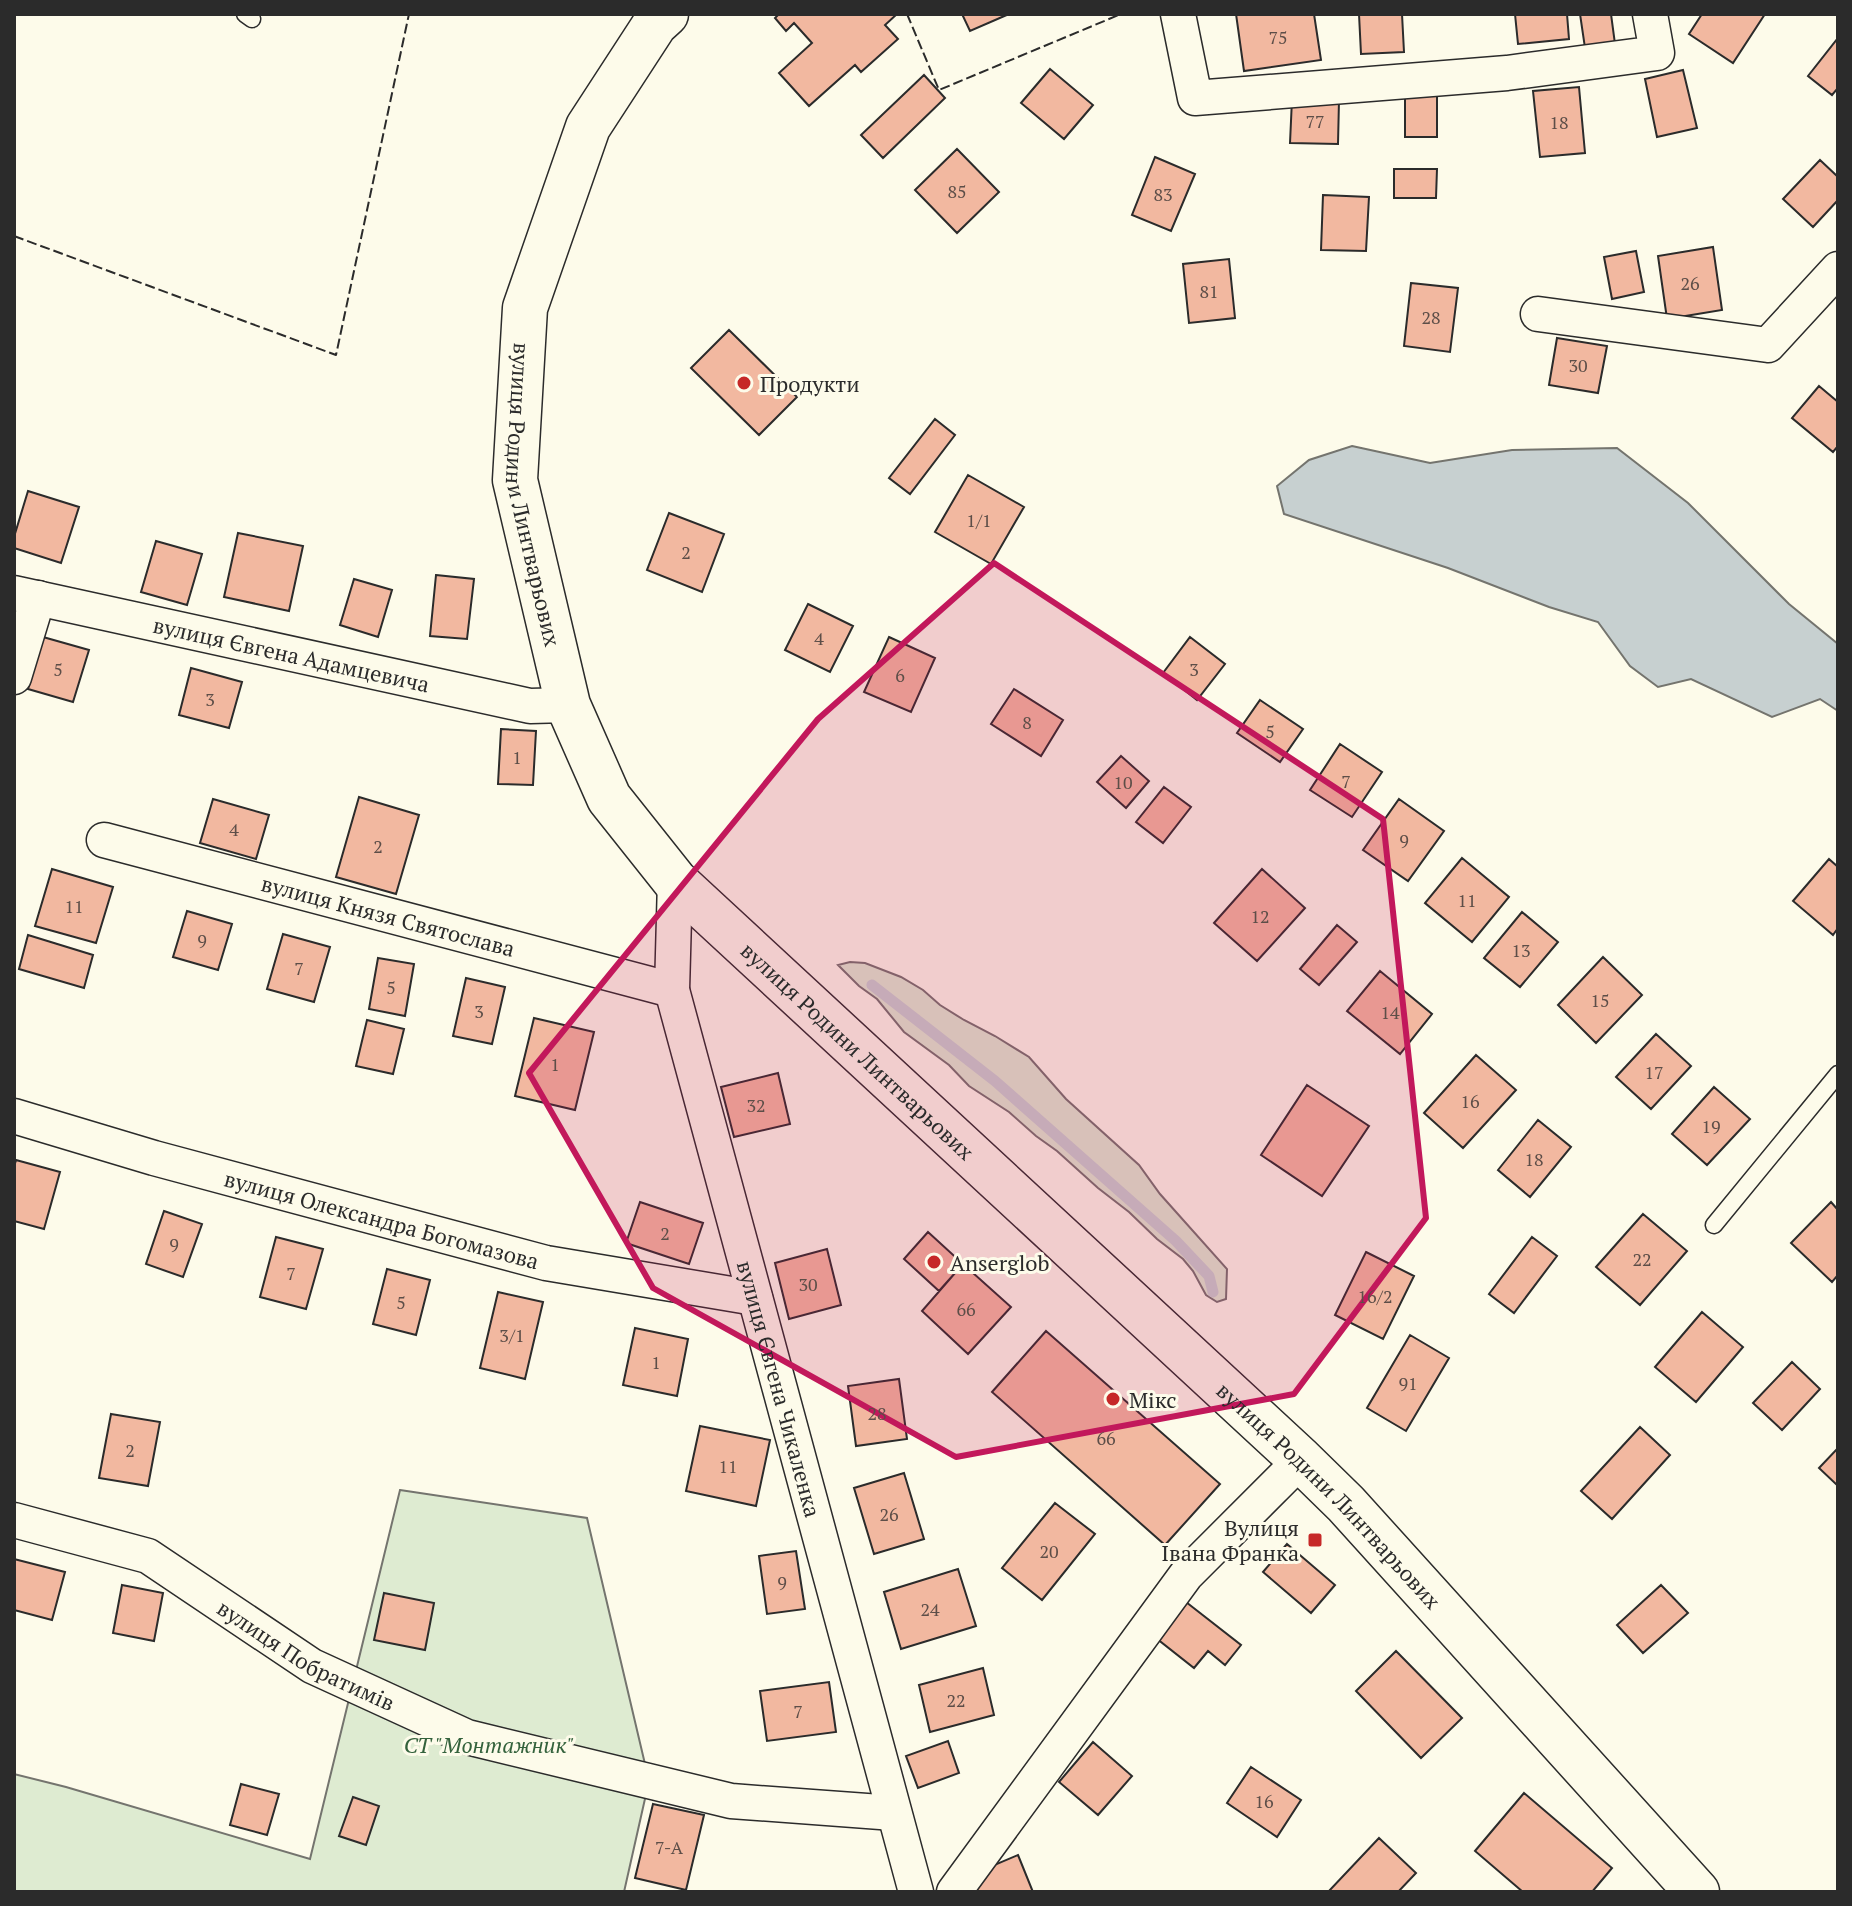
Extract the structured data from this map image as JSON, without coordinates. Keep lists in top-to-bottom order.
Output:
{
  "streets": {
    "main road": ["вулиця Родини Линтварьових"],
    "street": [
      "вулиця Євгена Адамцевича",
      "вулиця Князя Святослава",
      "вулиця Олександра Богомазова",
      "вулиця Євгена Чикаленка",
      "вулиця Побратимів"
    ]
  },
  "crossings": [
    ["вулиця Родини Линтварьових", "вулиця Євгена Адамцевича"],
    ["вулиця Родини Линтварьових", "вулиця Євгена Чикаленка"],
    ["вулиця Князя Святослава", "вулиця Євгена Чикаленка"],
    ["вулиця Олександра Богомазова", "вулиця Євгена Чикаленка"],
    ["вулиця Євгена Чикаленка", "вулиця Побратимів"]
  ],
  "parks": ["СТ \"Монтажник\""],
  "places": {
    "other": ["Продукти", "Anserglob", "Мікс"],
    "transit": ["Вулиця Івана Франка"]
  },
  "house_numbers": [
    "75",
    "77",
    "18",
    "85",
    "83",
    "26",
    "81",
    "28",
    "30",
    "1/1",
    "2",
    "4",
    "5",
    "3",
    "6",
    "3",
    "8",
    "5",
    "1",
    "7",
    "10",
    "4",
    "9",
    "2",
    "11",
    "11",
    "12",
    "9",
    "13",
    "7",
    "5",
    "15",
    "3",
    "14",
    "1",
    "17",
    "16",
    "32",
    "19",
    "18",
    "2",
    "9",
    "22",
    "7",
    "30",
    "16/2",
    "5",
    "66",
    "3/1",
    "1",
    "91",
    "28",
    "66",
    "2",
    "11",
    "26",
    "20",
    "9",
    "24",
    "22",
    "7",
    "16",
    "7-А"
  ]
}
